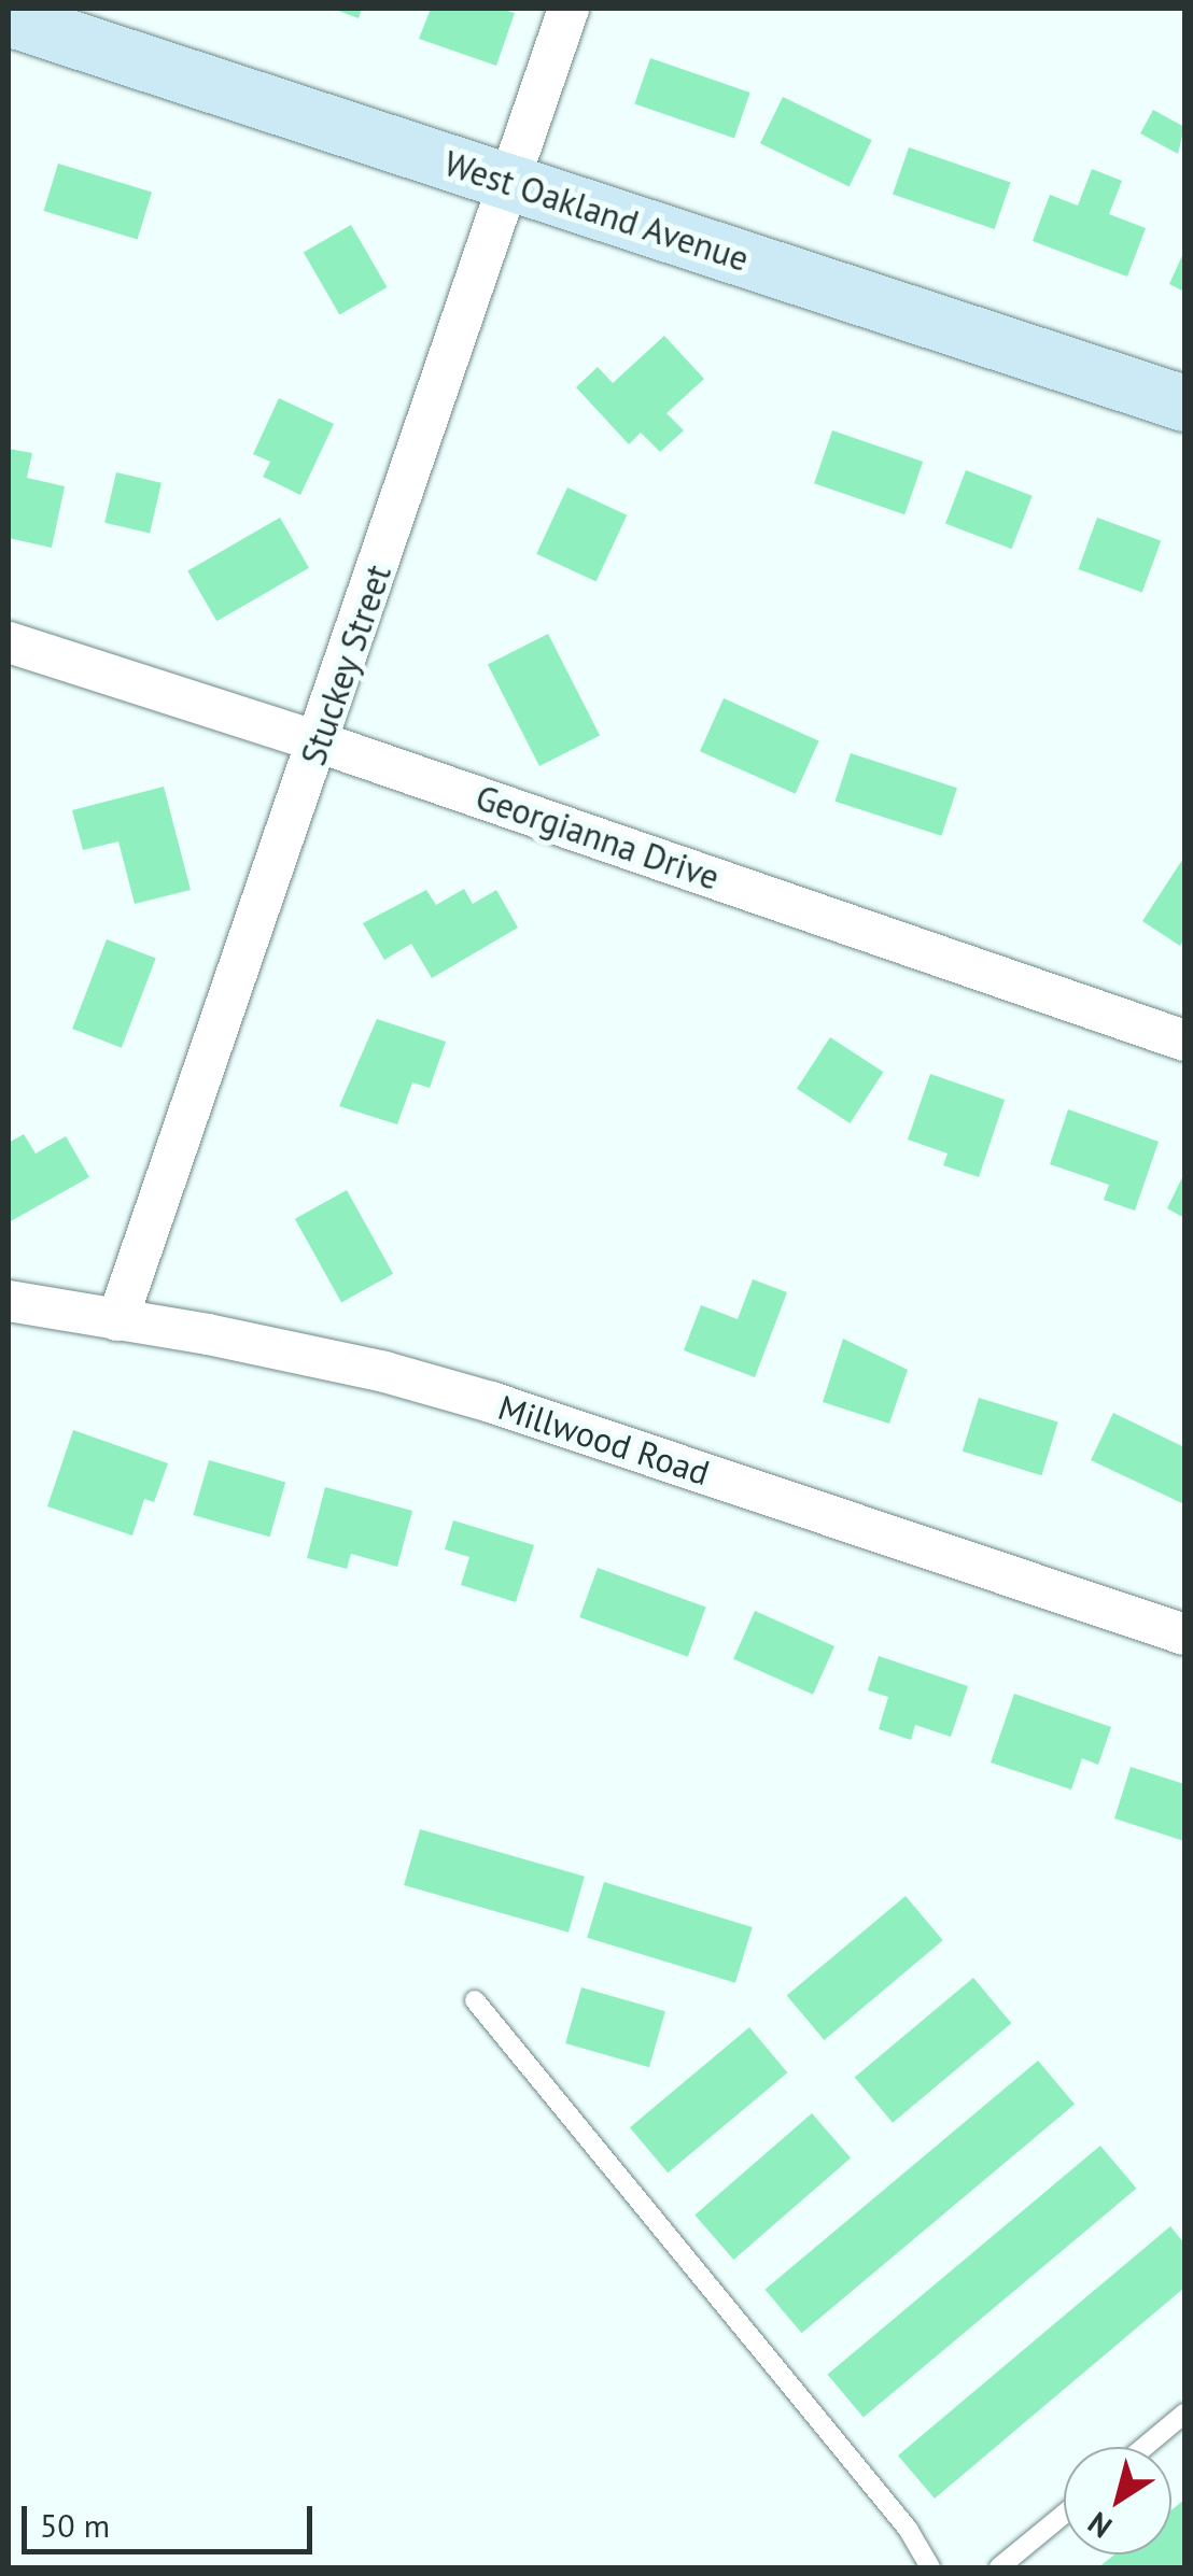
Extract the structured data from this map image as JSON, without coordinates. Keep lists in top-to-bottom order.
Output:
{
  "streets": {
    "street": [
      "West Oakland Avenue",
      "Stuckey Street",
      "Georgianna Drive",
      "Millwood Road"
    ]
  },
  "crossings": [
    ["West Oakland Avenue", "Stuckey Street"],
    ["Stuckey Street", "Georgianna Drive"],
    ["Stuckey Street", "Millwood Road"]
  ],
  "scale_bar": "50 m",
  "north": "bottom left"
}
